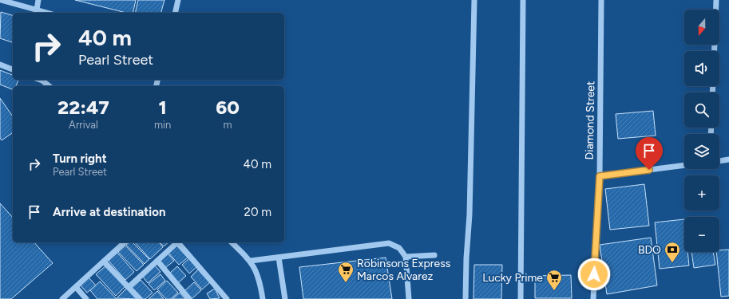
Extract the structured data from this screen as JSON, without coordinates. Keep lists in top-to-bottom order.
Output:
{
  "streets": {
    "street": ["Diamond Street"]
  },
  "places": {
    "bank": ["BDO"],
    "supermarket": ["Robinsons Express Marcos Alvarez", "Lucky Prime"]
  },
  "north": "bottom",
  "page": {
    "map_buttons": ["+", "−"],
    "turn": ["40 m", "Pearl Street"],
    "eta": [
      "22:47",
      "Arrival",
      "1",
      "min",
      "60",
      "m"
    ],
    "list": [
      {
        "name": "Turn right",
        "note": "Pearl Street",
        "value": "40 m"
      },
      {
        "name": "Arrive at destination",
        "value": "20 m"
      }
    ]
  }
}
